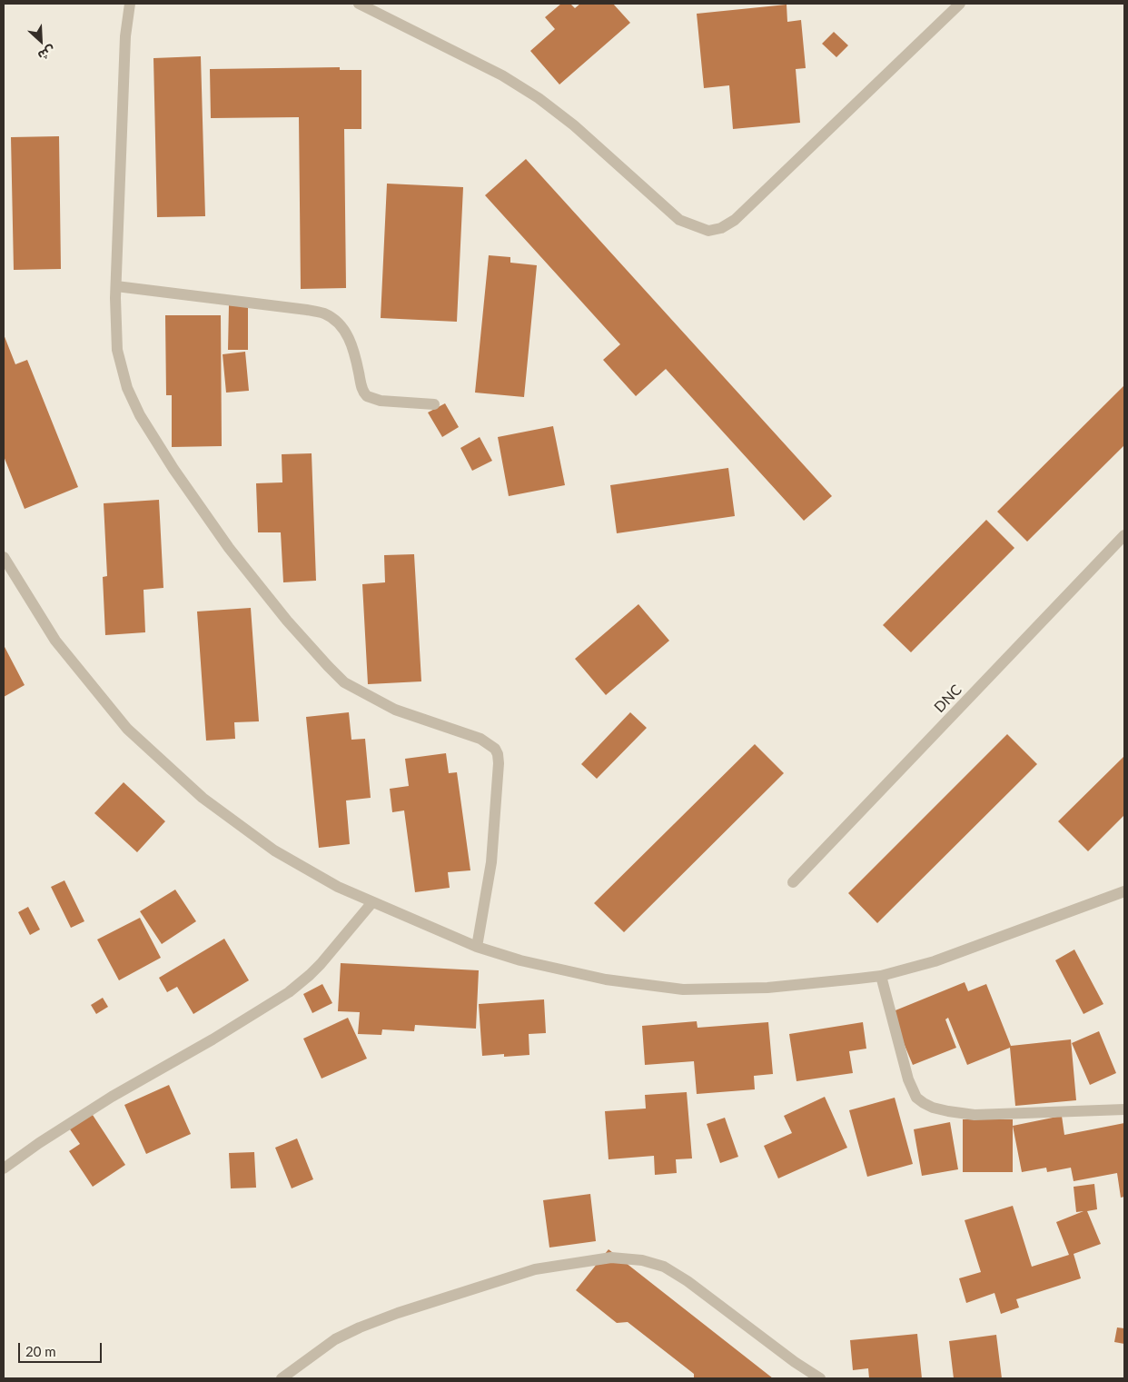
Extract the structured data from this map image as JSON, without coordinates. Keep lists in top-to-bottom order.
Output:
{
  "streets": {
    "street": ["DNC"]
  },
  "scale_bar": "20 m",
  "north": "bottom right"
}
